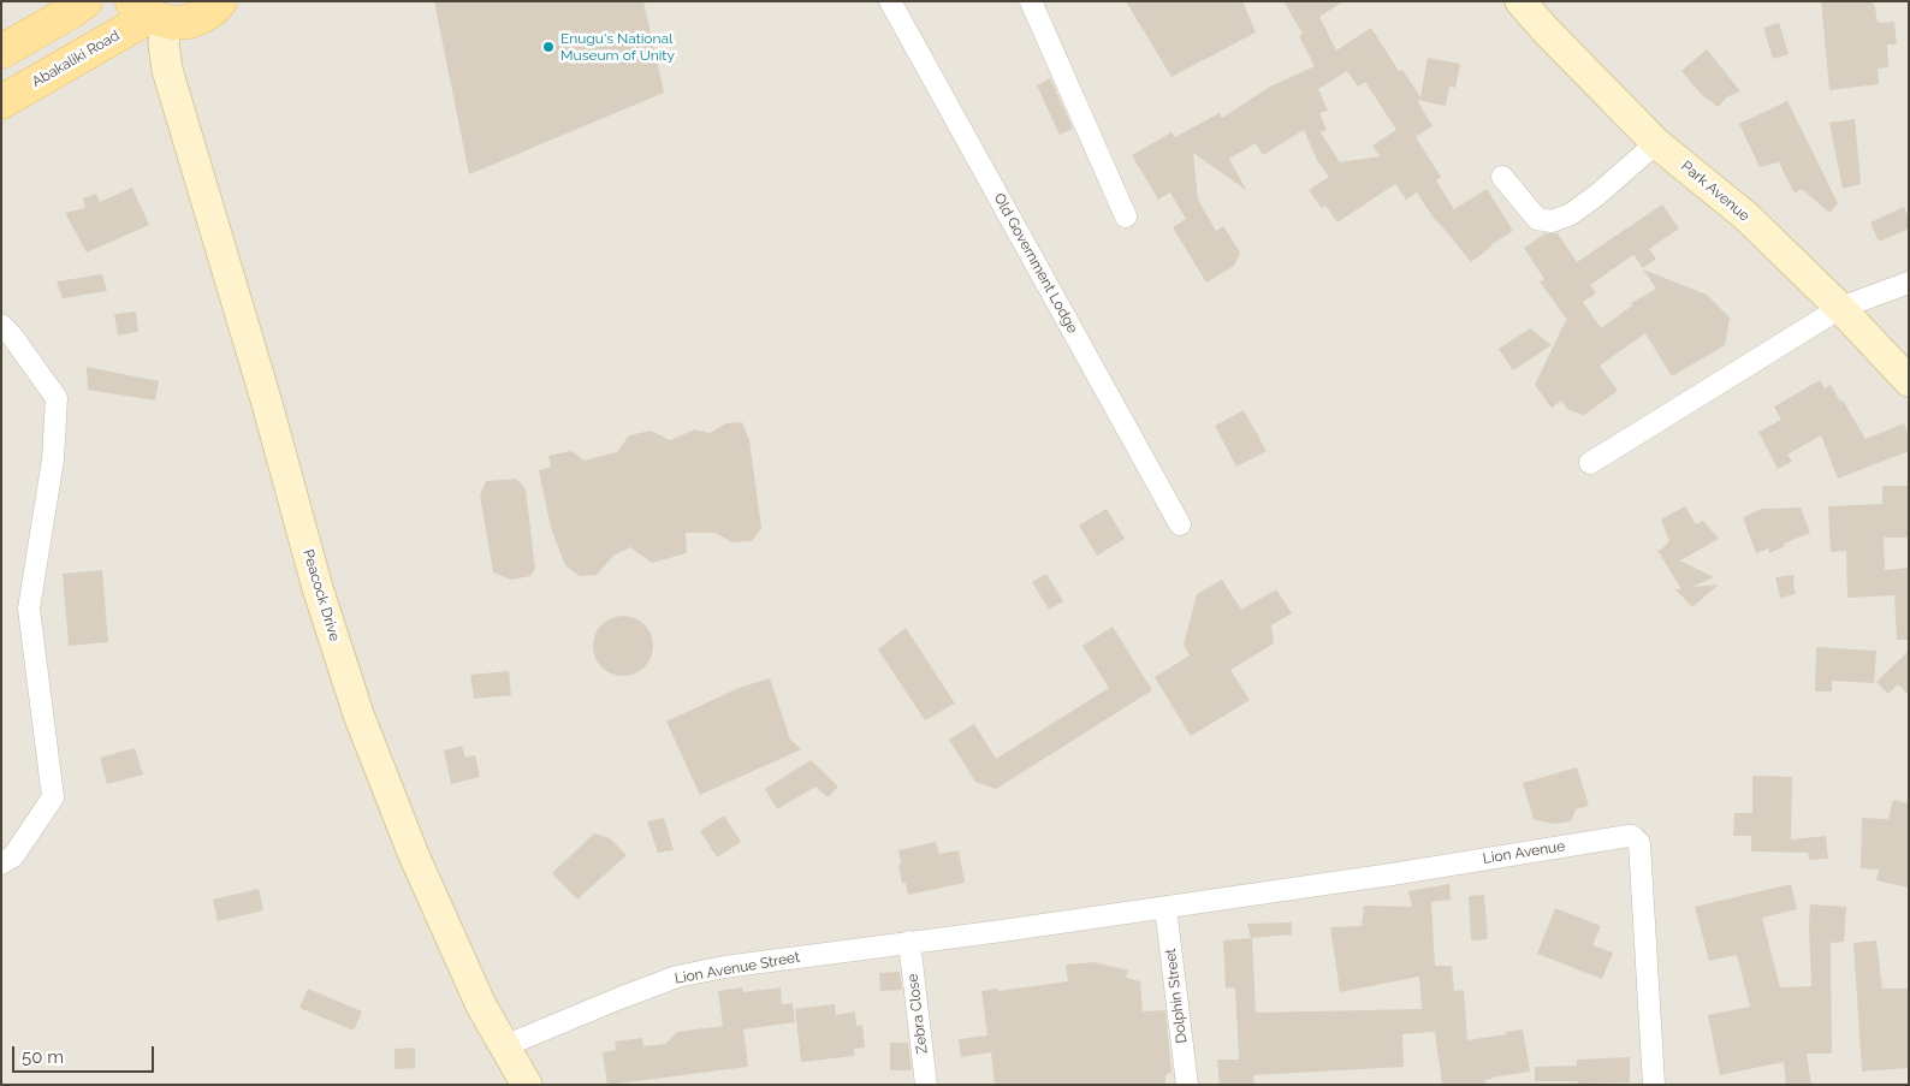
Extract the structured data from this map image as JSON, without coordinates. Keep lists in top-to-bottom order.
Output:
{
  "streets": {
    "main road": ["Abakaliki Road"],
    "street": [
      "Park Avenue",
      "Old Government Lodge",
      "Peacock Drive",
      "Lion Avenue",
      "Lion Avenue Street",
      "Dolphin Street",
      "Zebra Close"
    ]
  },
  "crossings": [
    ["Abakaliki Road", "Peacock Drive"],
    ["Peacock Drive", "Lion Avenue Street"],
    ["Lion Avenue", "Lion Avenue Street"],
    ["Lion Avenue", "Dolphin Street"],
    ["Lion Avenue Street", "Dolphin Street"],
    ["Lion Avenue Street", "Zebra Close"]
  ],
  "places": ["Enugu's National Museum of Unity"],
  "scale_bar": "50 m"
}
